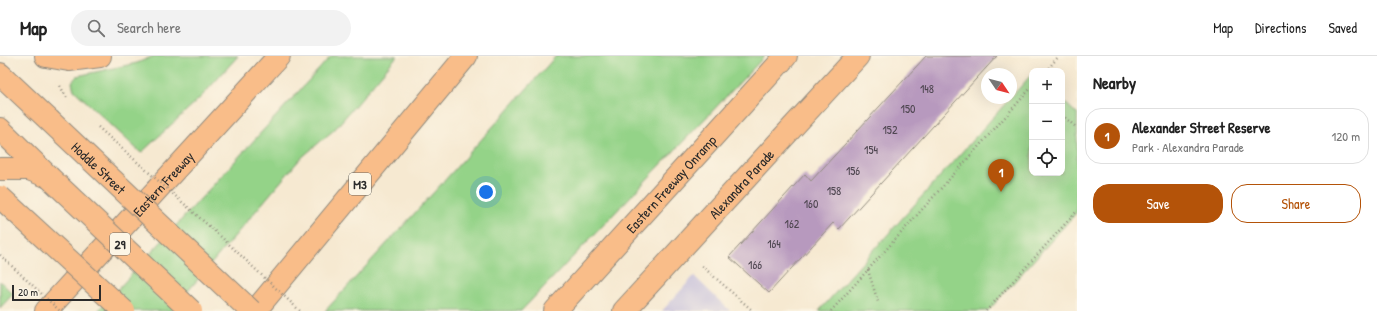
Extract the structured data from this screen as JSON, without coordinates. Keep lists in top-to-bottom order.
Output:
{
  "streets": {
    "main road": [
      "Hoddle Street",
      "Eastern Freeway",
      "M3",
      "Eastern Freeway Onramp",
      "Alexandra Parade",
      "29"
    ]
  },
  "house_numbers": [
    "148",
    "150",
    "152",
    "154",
    "156",
    "158",
    "160",
    "162",
    "164",
    "166"
  ],
  "scale_bar": "20 m",
  "north": "bottom right",
  "page": {
    "header": "Map",
    "search": "Search here",
    "nav": ["Map", "Directions", "Saved"],
    "heading": "Nearby",
    "map_buttons": ["+", "−"],
    "list": [
      {
        "mark": "1",
        "name": "Alexander Street Reserve",
        "note": "Park · Alexandra Parade",
        "value": "120 m"
      }
    ],
    "pins": "1",
    "buttons": ["Save", "Share"],
    "scale": "20 m"
  }
}
